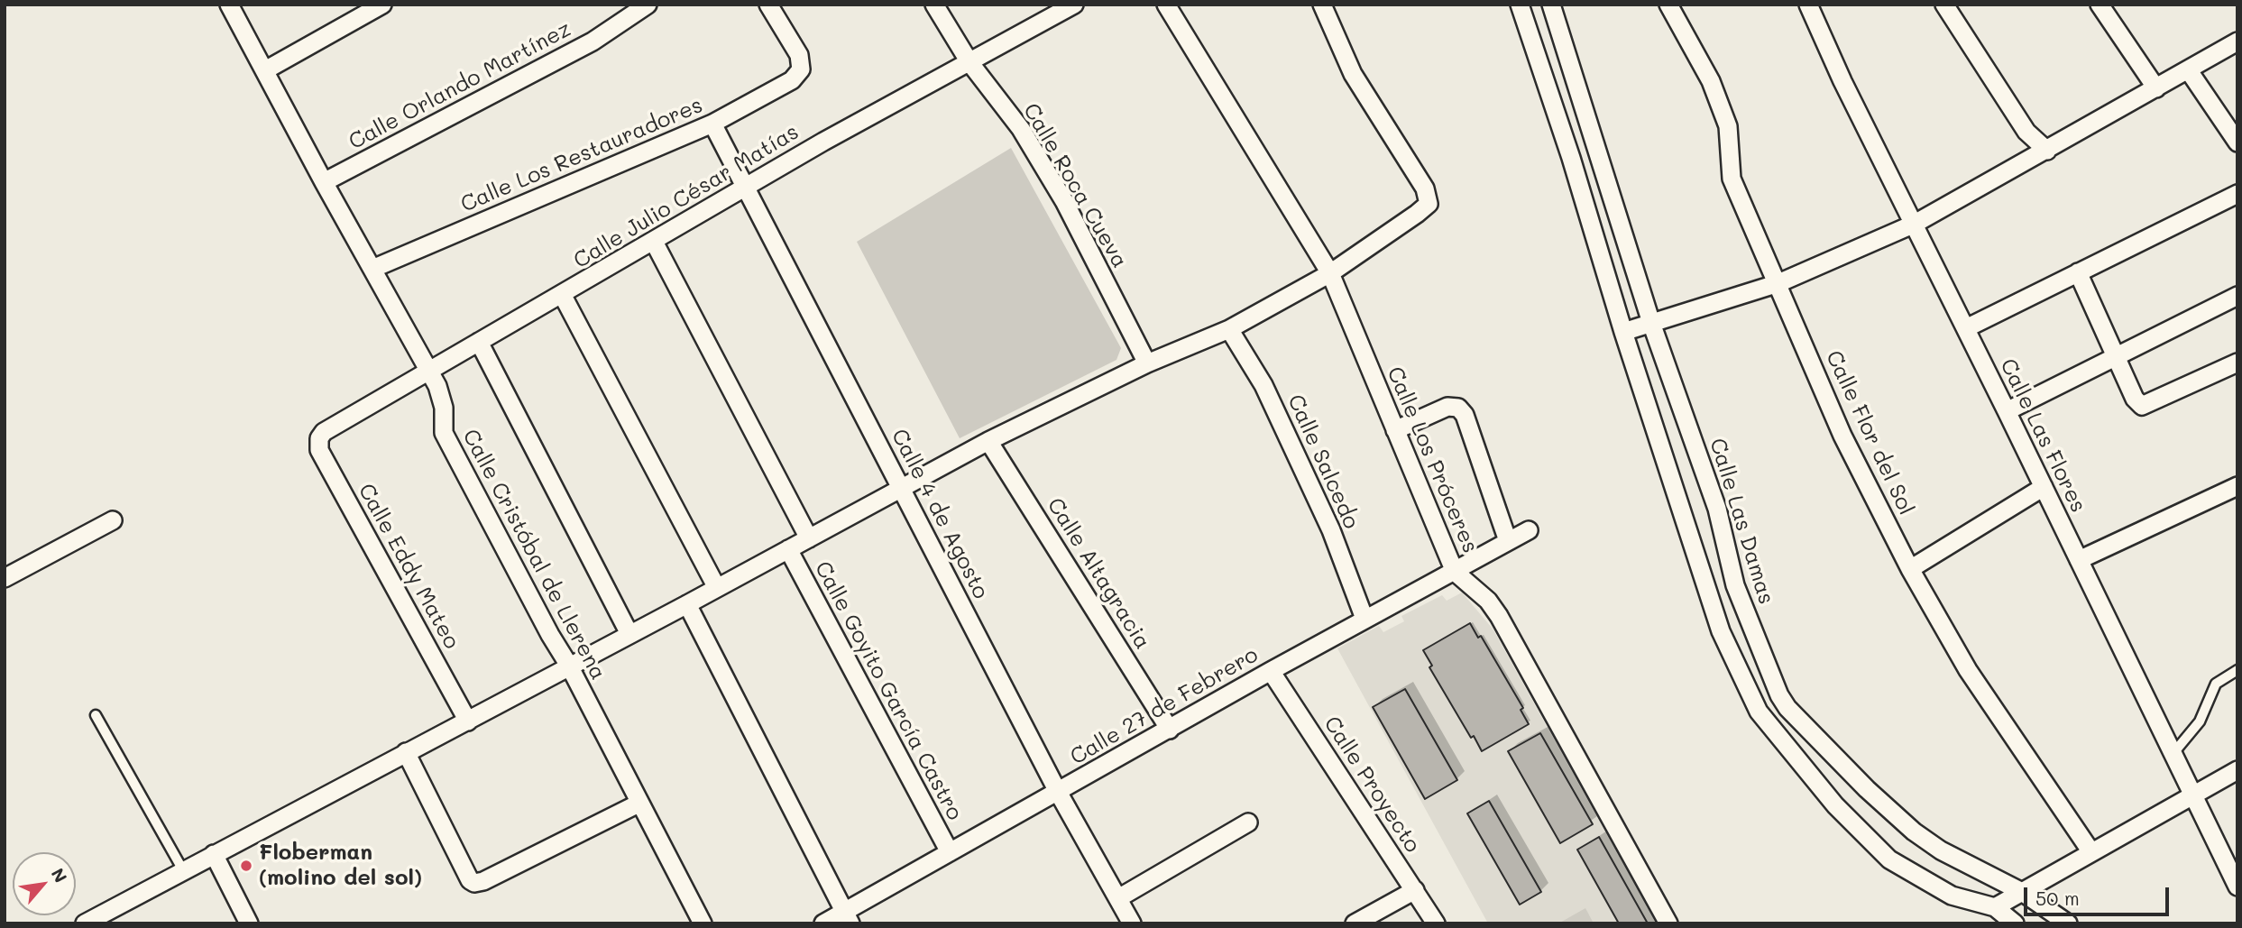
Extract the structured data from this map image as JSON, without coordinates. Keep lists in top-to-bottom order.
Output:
{
  "streets": {
    "street": [
      "Calle Orlando Martínez",
      "Calle Los Restauradores",
      "Calle Roca Cueva",
      "Calle Julio César Matías",
      "Calle Flor del Sol",
      "Calle Las Flores",
      "Calle Los Próceres",
      "Calle Salcedo",
      "Calle 4 de Agosto",
      "Calle Las Damas",
      "Calle Cristóbal de Llerena",
      "Calle Eddy Mateo",
      "Calle Altagracia",
      "Calle Goyito García Castro",
      "Calle 27 de Febrero",
      "Calle Proyecto"
    ]
  },
  "crossings": [
    ["Calle Orlando Martínez", "Calle Cristóbal de Llerena"],
    ["Calle Los Restauradores", "Calle 4 de Agosto"],
    ["Calle Los Restauradores", "Calle Cristóbal de Llerena"],
    ["Calle Roca Cueva", "Calle Julio César Matías"],
    ["Calle Julio César Matías", "Calle 4 de Agosto"],
    ["Calle Julio César Matías", "Calle Cristóbal de Llerena"],
    ["Calle Julio César Matías", "Calle Eddy Mateo"],
    ["Calle Julio César Matías", "Calle Goyito García Castro"],
    ["Calle Los Próceres", "Calle 27 de Febrero"],
    ["Calle Salcedo", "Calle 27 de Febrero"],
    ["Calle 4 de Agosto", "Calle 27 de Febrero"],
    ["Calle Altagracia", "Calle 27 de Febrero"],
    ["Calle Goyito García Castro", "Calle 27 de Febrero"],
    ["Calle 27 de Febrero", "Calle Proyecto"]
  ],
  "places": ["Floberman (molino del sol)"],
  "scale_bar": "50 m",
  "north": "top right"
}
